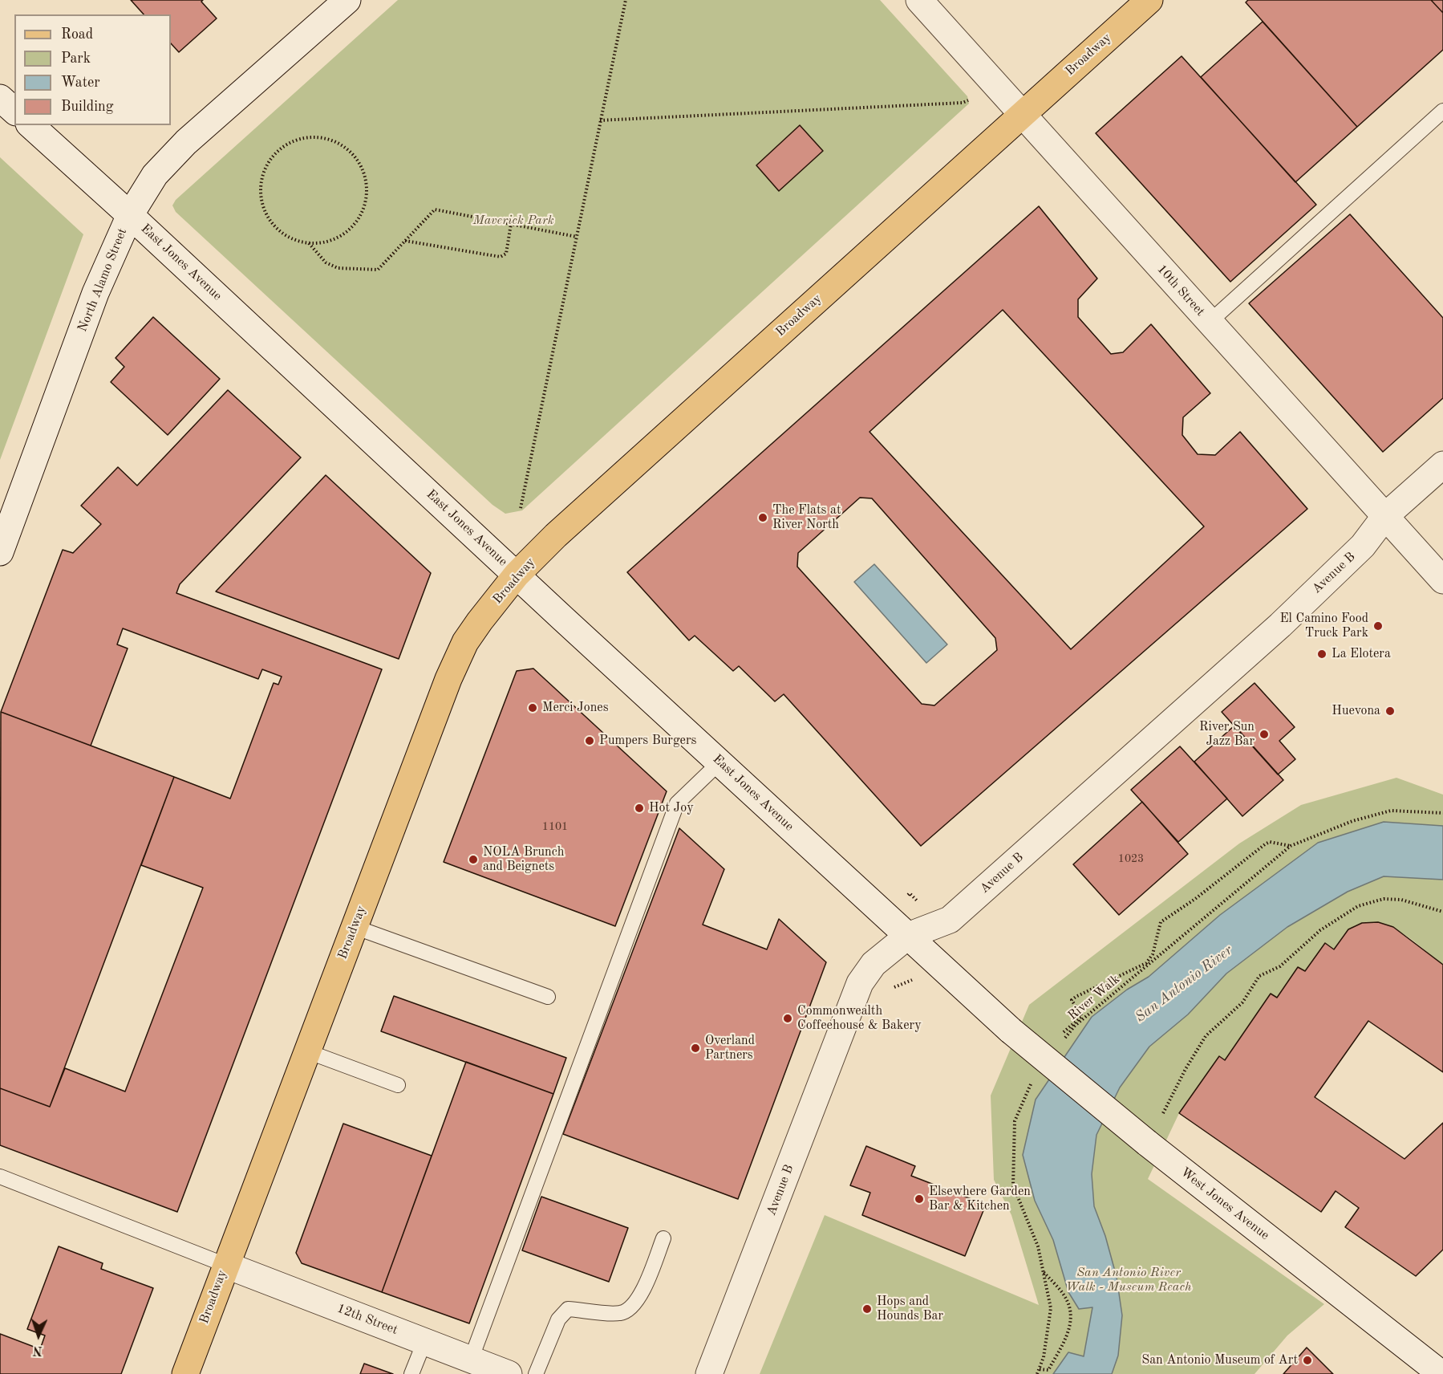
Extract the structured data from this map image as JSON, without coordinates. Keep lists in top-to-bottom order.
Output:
{
  "streets": {
    "main road": ["Broadway"],
    "street": [
      "East Jones Avenue",
      "North Alamo Street",
      "10th Street",
      "Avenue B",
      "West Jones Avenue",
      "12th Street"
    ],
    "path": ["River Walk"]
  },
  "crossings": [
    ["Broadway", "East Jones Avenue"],
    ["Broadway", "10th Street"],
    ["Broadway", "12th Street"],
    ["East Jones Avenue", "North Alamo Street"],
    ["East Jones Avenue", "Avenue B"],
    ["East Jones Avenue", "West Jones Avenue"],
    ["10th Street", "Avenue B"]
  ],
  "water": ["San Antonio River"],
  "parks": ["Maverick Park", "San Antonio River Walk - Museum Reach"],
  "places": [
    "The Flats at River North",
    "El Camino Food Truck Park",
    "La Elotera",
    "Merci Jones",
    "Huevona",
    "River Sun Jazz Bar",
    "Pumpers Burgers",
    "Hot Joy",
    "NOLA Brunch and Beignets",
    "Commonwealth Coffeehouse & Bakery",
    "Overland Partners",
    "Elsewhere Garden Bar & Kitchen",
    "Hops and Hounds Bar",
    "San Antonio Museum of Art"
  ],
  "house_numbers": ["1101", "1023"],
  "legend": [
    "Road",
    "Park",
    "Water",
    "Building"
  ],
  "north": "bottom"
}
